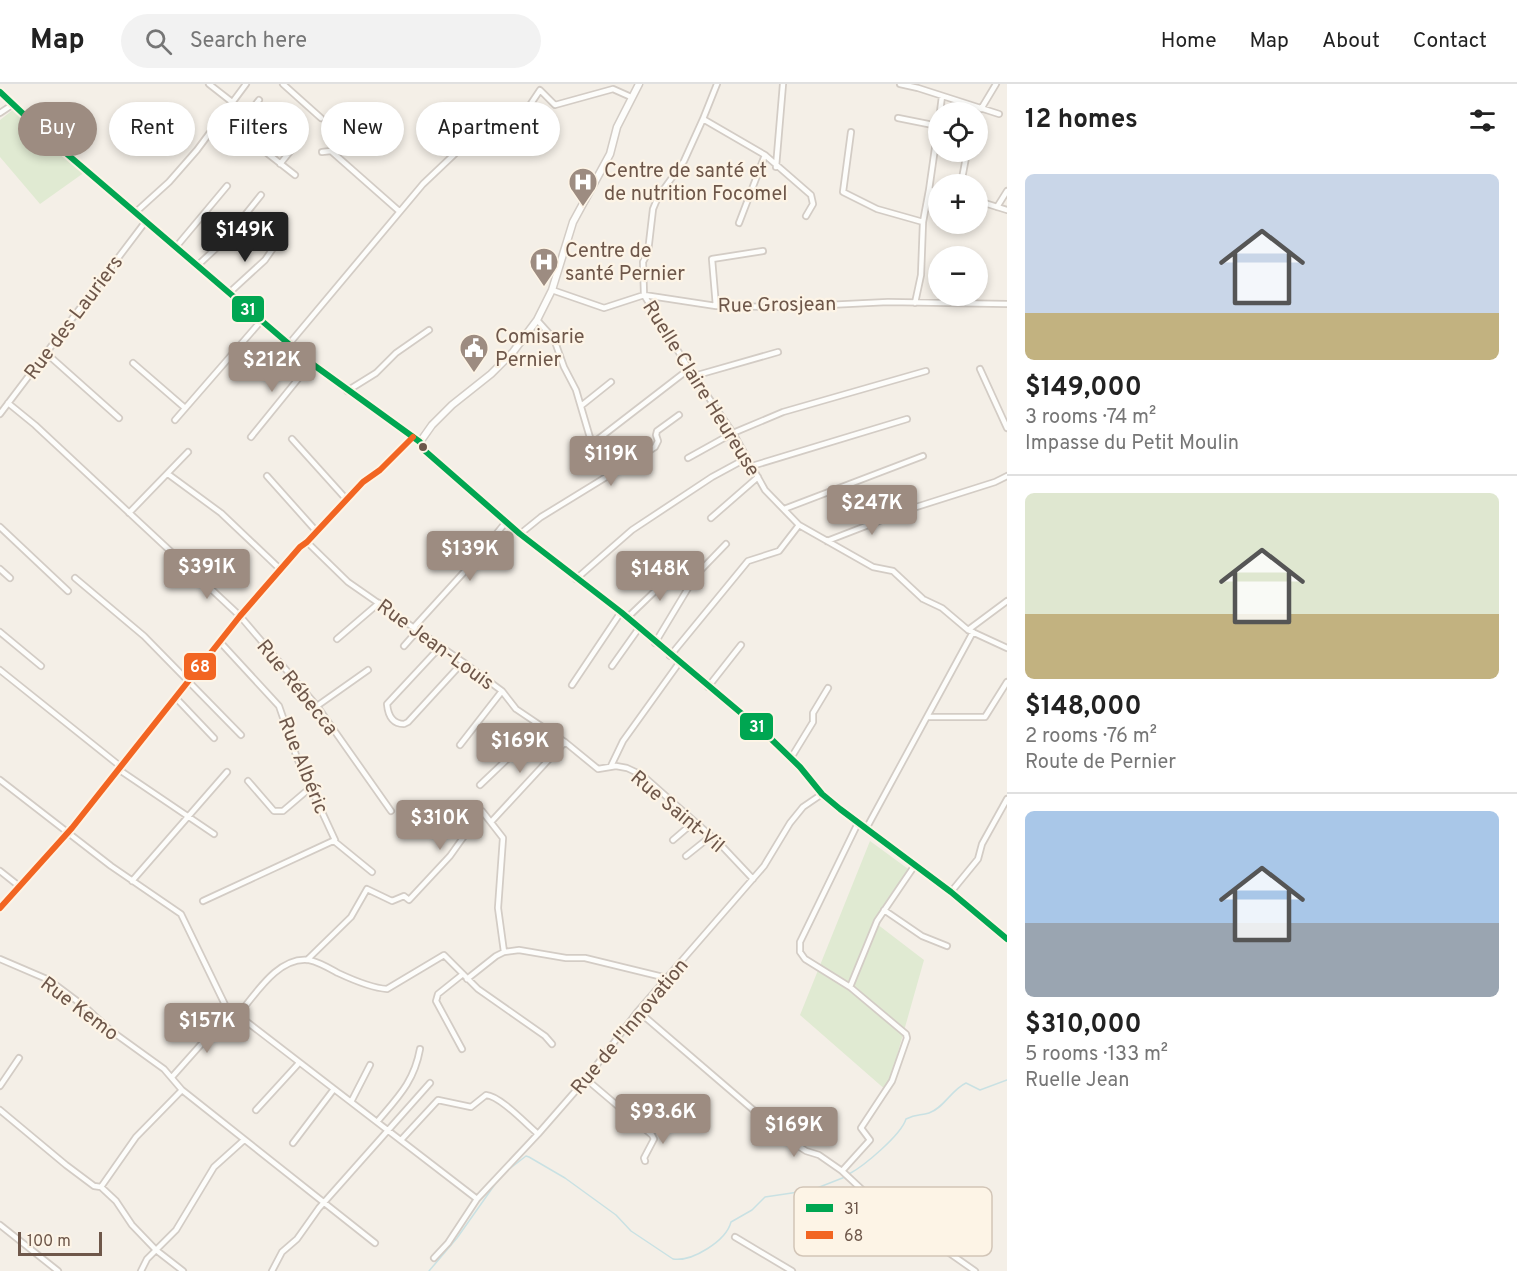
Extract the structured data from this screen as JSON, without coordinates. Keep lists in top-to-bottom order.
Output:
{
  "streets": {
    "street": [
      "Rue Grosjean",
      "Rue des Lauriers",
      "Ruelle Claire Heureuse",
      "Rue Jean-Louis",
      "Rue Rébecca",
      "Rue Albéric",
      "Rue Saint-Vil",
      "Rue Kemo",
      "Rue de l'Innovation"
    ]
  },
  "crossings": [
    ["Rue Grosjean", "Ruelle Claire Heureuse"],
    ["Rue des Lauriers", "Rue Rébecca"],
    ["Rue Jean-Louis", "Rue Saint-Vil"],
    ["Rue Saint-Vil", "Rue de l'Innovation"]
  ],
  "places": {
    "hospital": ["Centre de santé et de nutrition Focomel", "Centre de santé Pernier"],
    "public building": ["Comisarie Pernier"]
  },
  "lines": ["transit line 31", "transit line 68"],
  "legend": ["31", "68"],
  "scale_bar": "100 m",
  "page": {
    "header": "Map",
    "search": "Search here",
    "nav": [
      "Home",
      "Map",
      "About",
      "Contact"
    ],
    "heading": "12 homes",
    "map_buttons": ["+", "−"],
    "chip": [
      "Buy",
      "Rent",
      "Filters",
      "New",
      "Apartment"
    ],
    "list": [
      {
        "name": "$149,000",
        "note": "3 rooms · 74 m² · Impasse du Petit Moulin"
      },
      {
        "name": "$148,000",
        "note": "2 rooms · 76 m² · Route de Pernier"
      },
      {
        "name": "$310,000",
        "note": "5 rooms · 133 m² · Ruelle Jean"
      }
    ],
    "price": [
      "$149K",
      "$212K",
      "$119K",
      "$247K",
      "$139K",
      "$391K",
      "$148K",
      "$169K",
      "$310K",
      "$157K",
      "$93.6K",
      "$169K"
    ],
    "scale": "100 m"
  }
}
